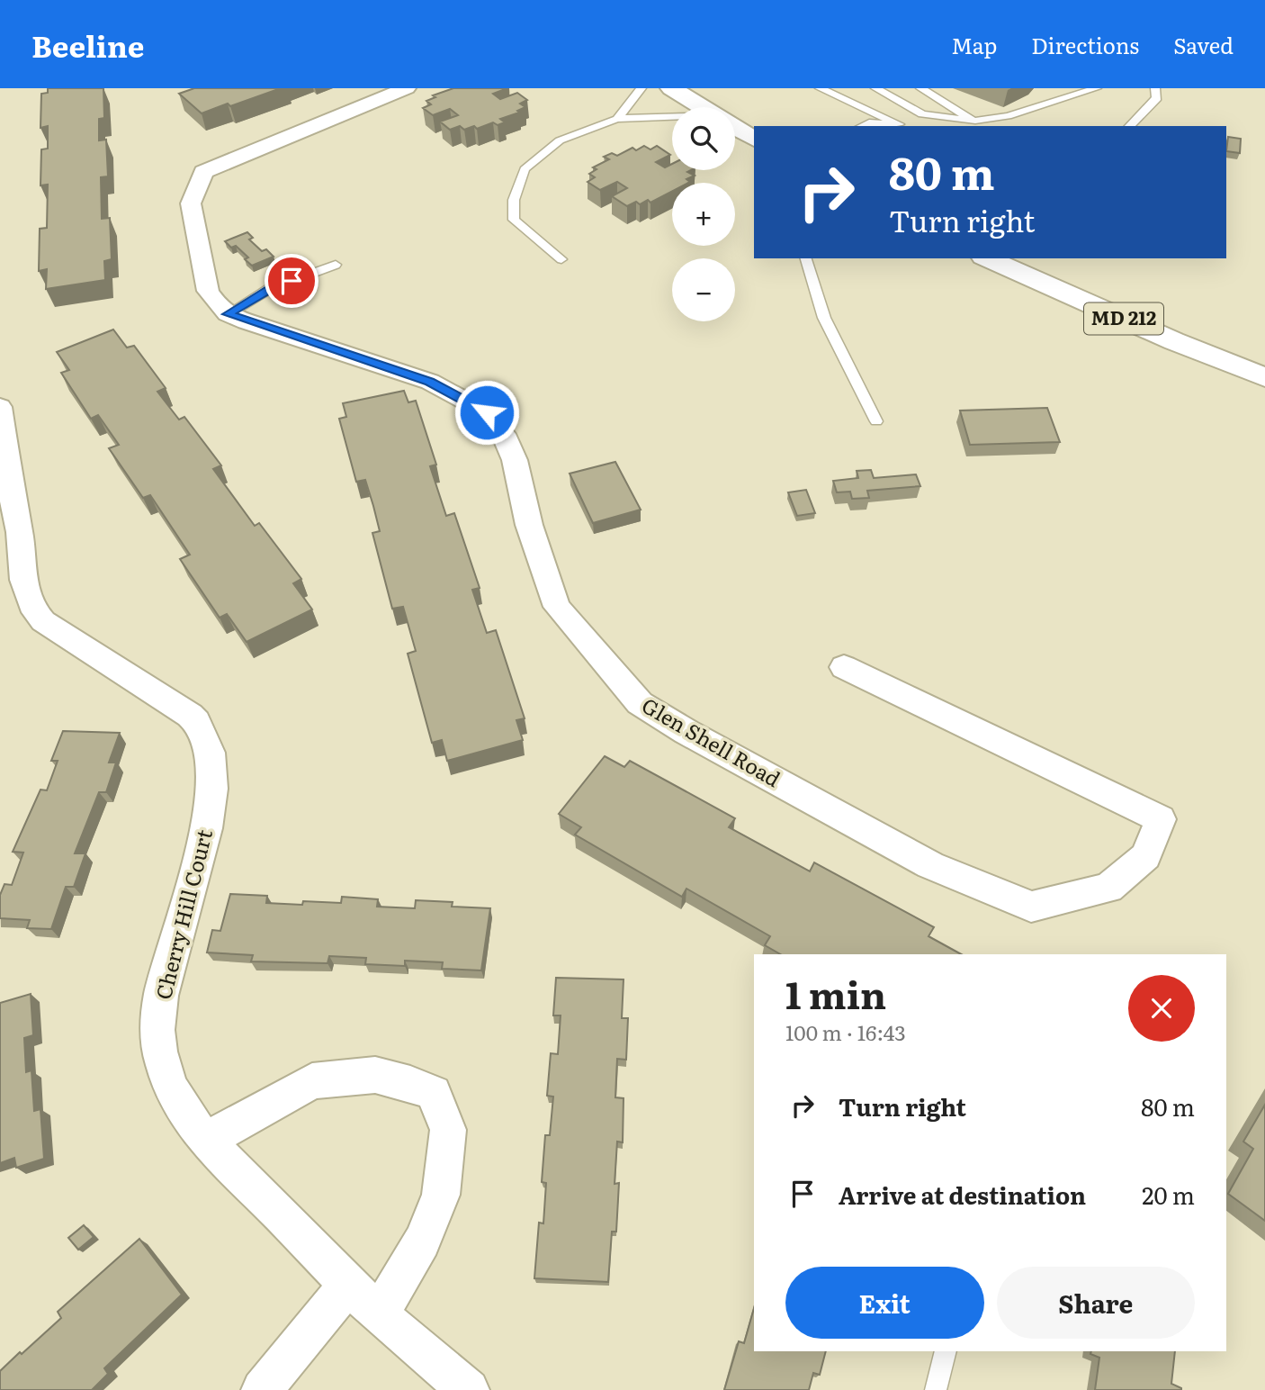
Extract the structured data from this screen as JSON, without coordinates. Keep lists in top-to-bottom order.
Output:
{
  "streets": {
    "main road": ["MD 212"],
    "street": ["Glen Shell Road", "Cherry Hill Court"]
  },
  "page": {
    "header": "Beeline",
    "nav": ["Map", "Directions", "Saved"],
    "map_buttons": ["+", "−"],
    "turn": ["80 m", "Turn right"],
    "heading": ["1 min", "100 m · 16:43"],
    "list": [
      {
        "name": "Turn right",
        "value": "80 m"
      },
      {
        "name": "Arrive at destination",
        "value": "20 m"
      }
    ],
    "buttons": ["Exit", "Share"]
  }
}
